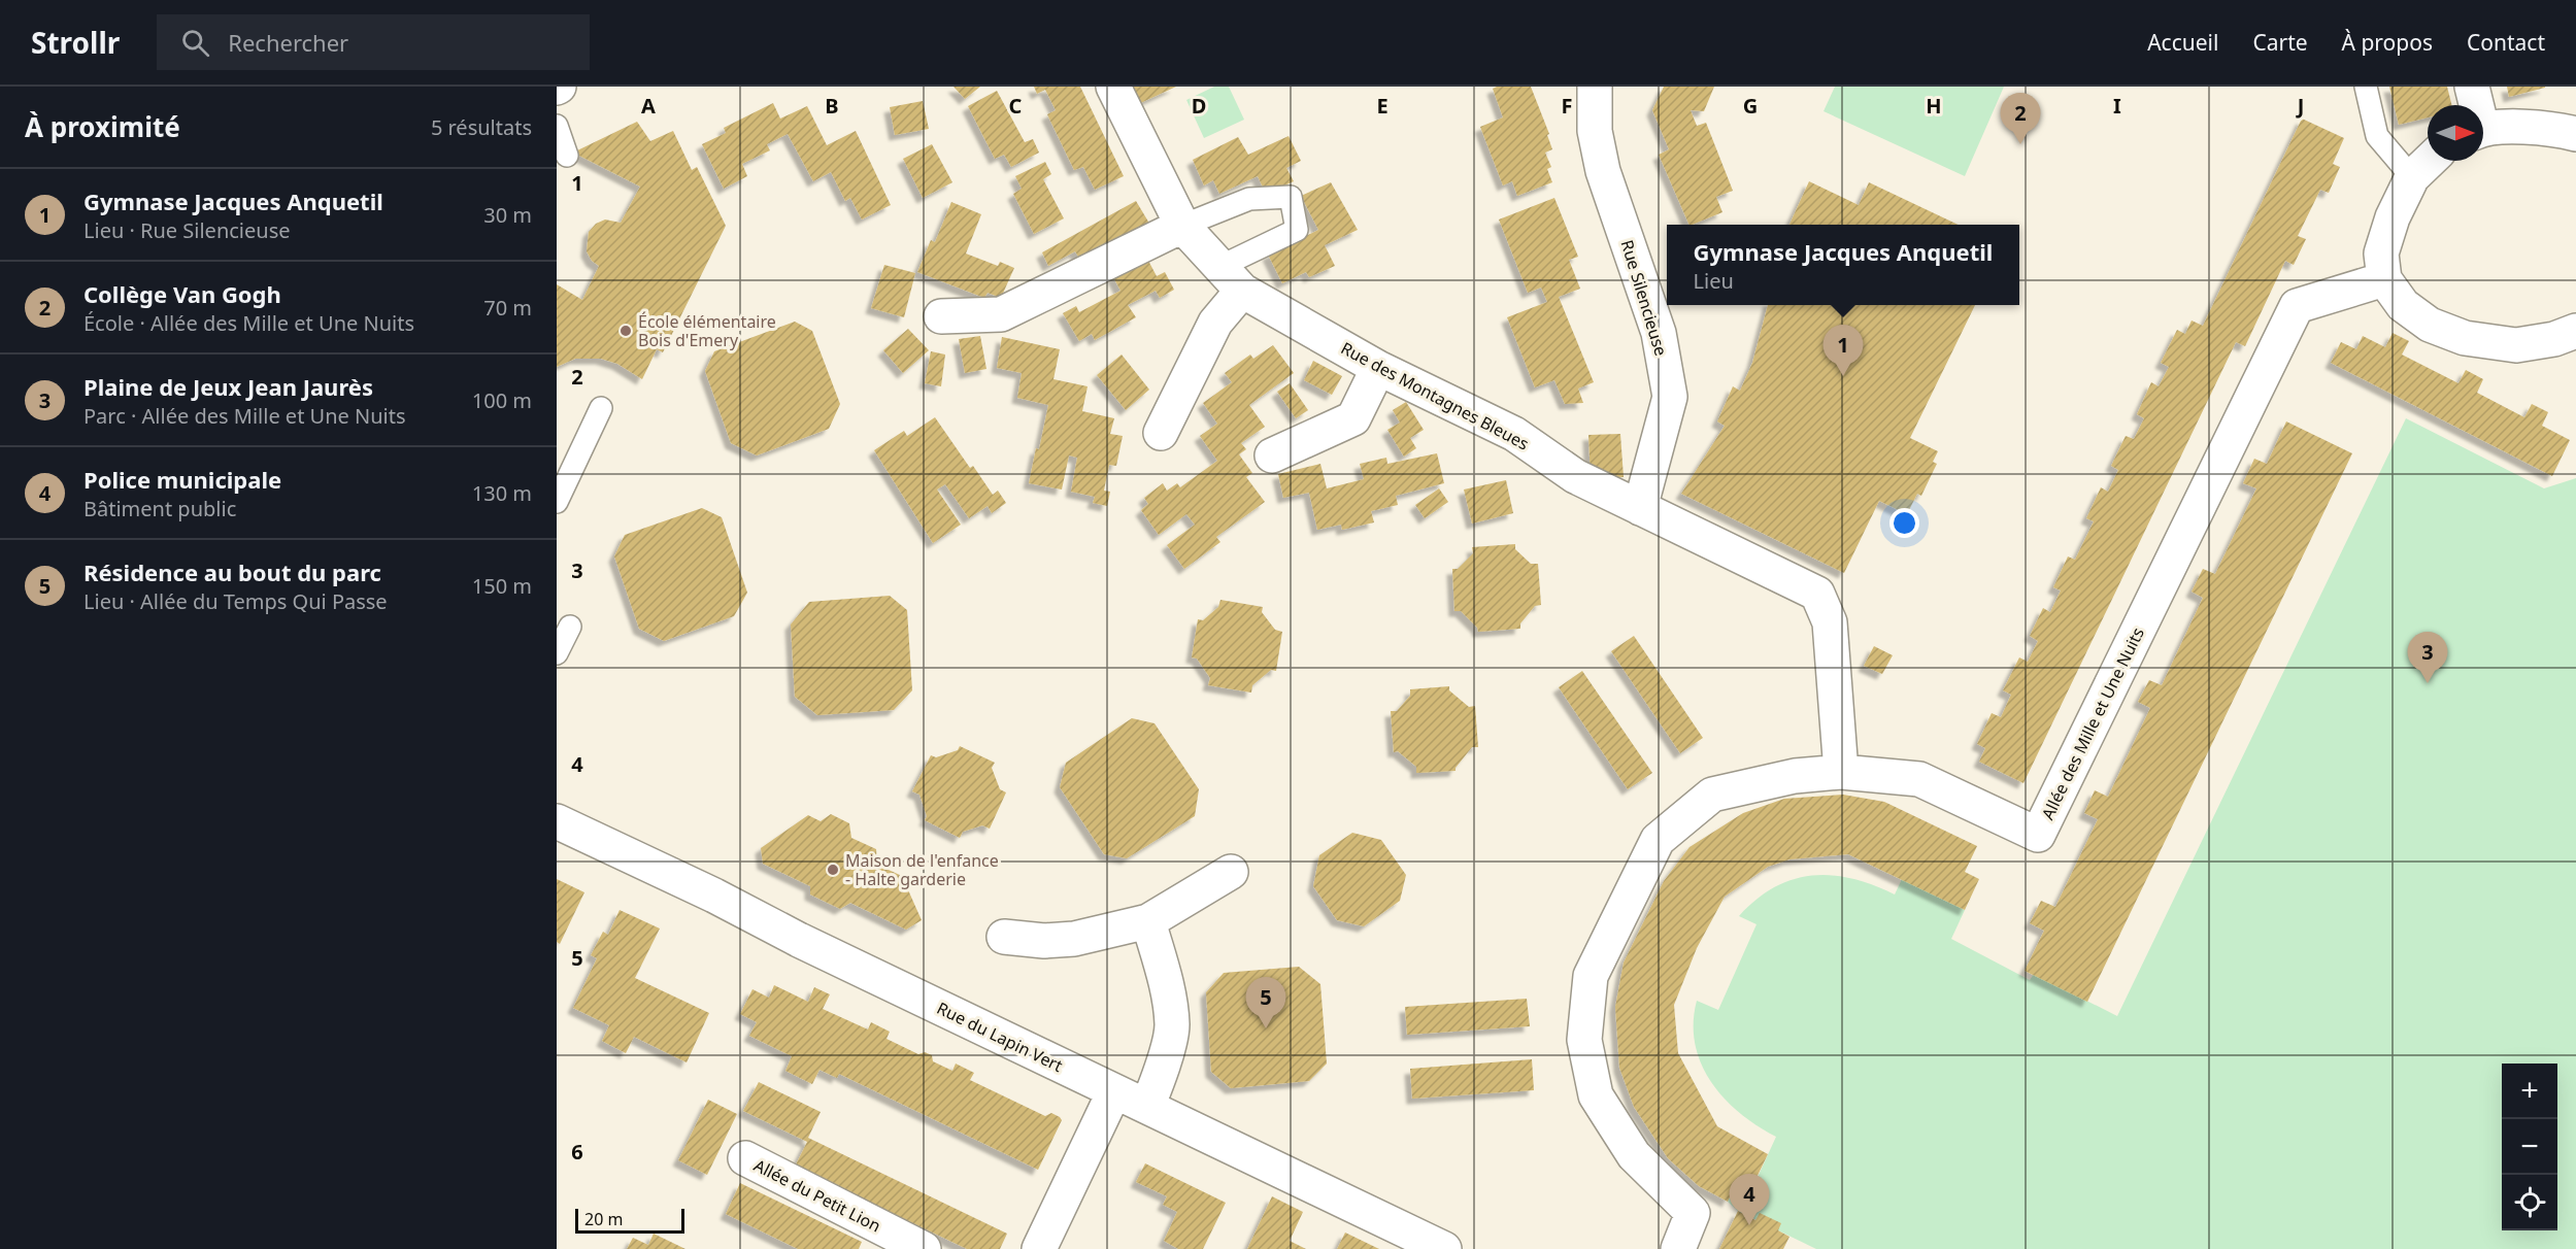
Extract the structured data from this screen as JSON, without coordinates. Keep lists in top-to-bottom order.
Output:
{
  "streets": {
    "street": [
      "Rue Silencieuse",
      "Rue des Montagnes Bleues",
      "Allée des Mille et Une Nuits",
      "Rue du Lapin Vert",
      "Allée du Petit Lion"
    ]
  },
  "crossings": [
    ["Rue Silencieuse", "Rue des Montagnes Bleues"],
    ["Rue des Montagnes Bleues", "Allée des Mille et Une Nuits"]
  ],
  "places": ["École élémentaire Bois d'Emery", "Maison de l'enfance - Halte garderie"],
  "scale_bar": "20 m",
  "north": "right",
  "page": {
    "header": "Strollr",
    "search": "Rechercher",
    "nav": [
      "Accueil",
      "Carte",
      "À propos",
      "Contact"
    ],
    "heading": ["À proximité", "5 résultats"],
    "pins": [
      "2",
      "1",
      "3",
      "5",
      "4"
    ],
    "list": [
      {
        "mark": "1",
        "name": "Gymnase Jacques Anquetil",
        "note": "Lieu · Rue Silencieuse",
        "value": "30 m"
      },
      {
        "mark": "2",
        "name": "Collège Van Gogh",
        "note": "École · Allée des Mille et Une Nuits",
        "value": "70 m"
      },
      {
        "mark": "3",
        "name": "Plaine de Jeux Jean Jaurès",
        "note": "Parc · Allée des Mille et Une Nuits",
        "value": "100 m"
      },
      {
        "mark": "4",
        "name": "Police municipale",
        "note": "Bâtiment public",
        "value": "130 m"
      },
      {
        "mark": "5",
        "name": "Résidence au bout du parc",
        "note": "Lieu · Allée du Temps Qui Passe",
        "value": "150 m"
      }
    ],
    "popup": ["Gymnase Jacques Anquetil", "Lieu"],
    "map_buttons": ["+", "−"],
    "scale": "20 m"
  },
  "grid": {
    "columns": [
      "A",
      "B",
      "C",
      "D",
      "E",
      "F",
      "G",
      "H",
      "I",
      "J"
    ],
    "rows": [
      "1",
      "2",
      "3",
      "4",
      "5",
      "6"
    ]
  }
}
